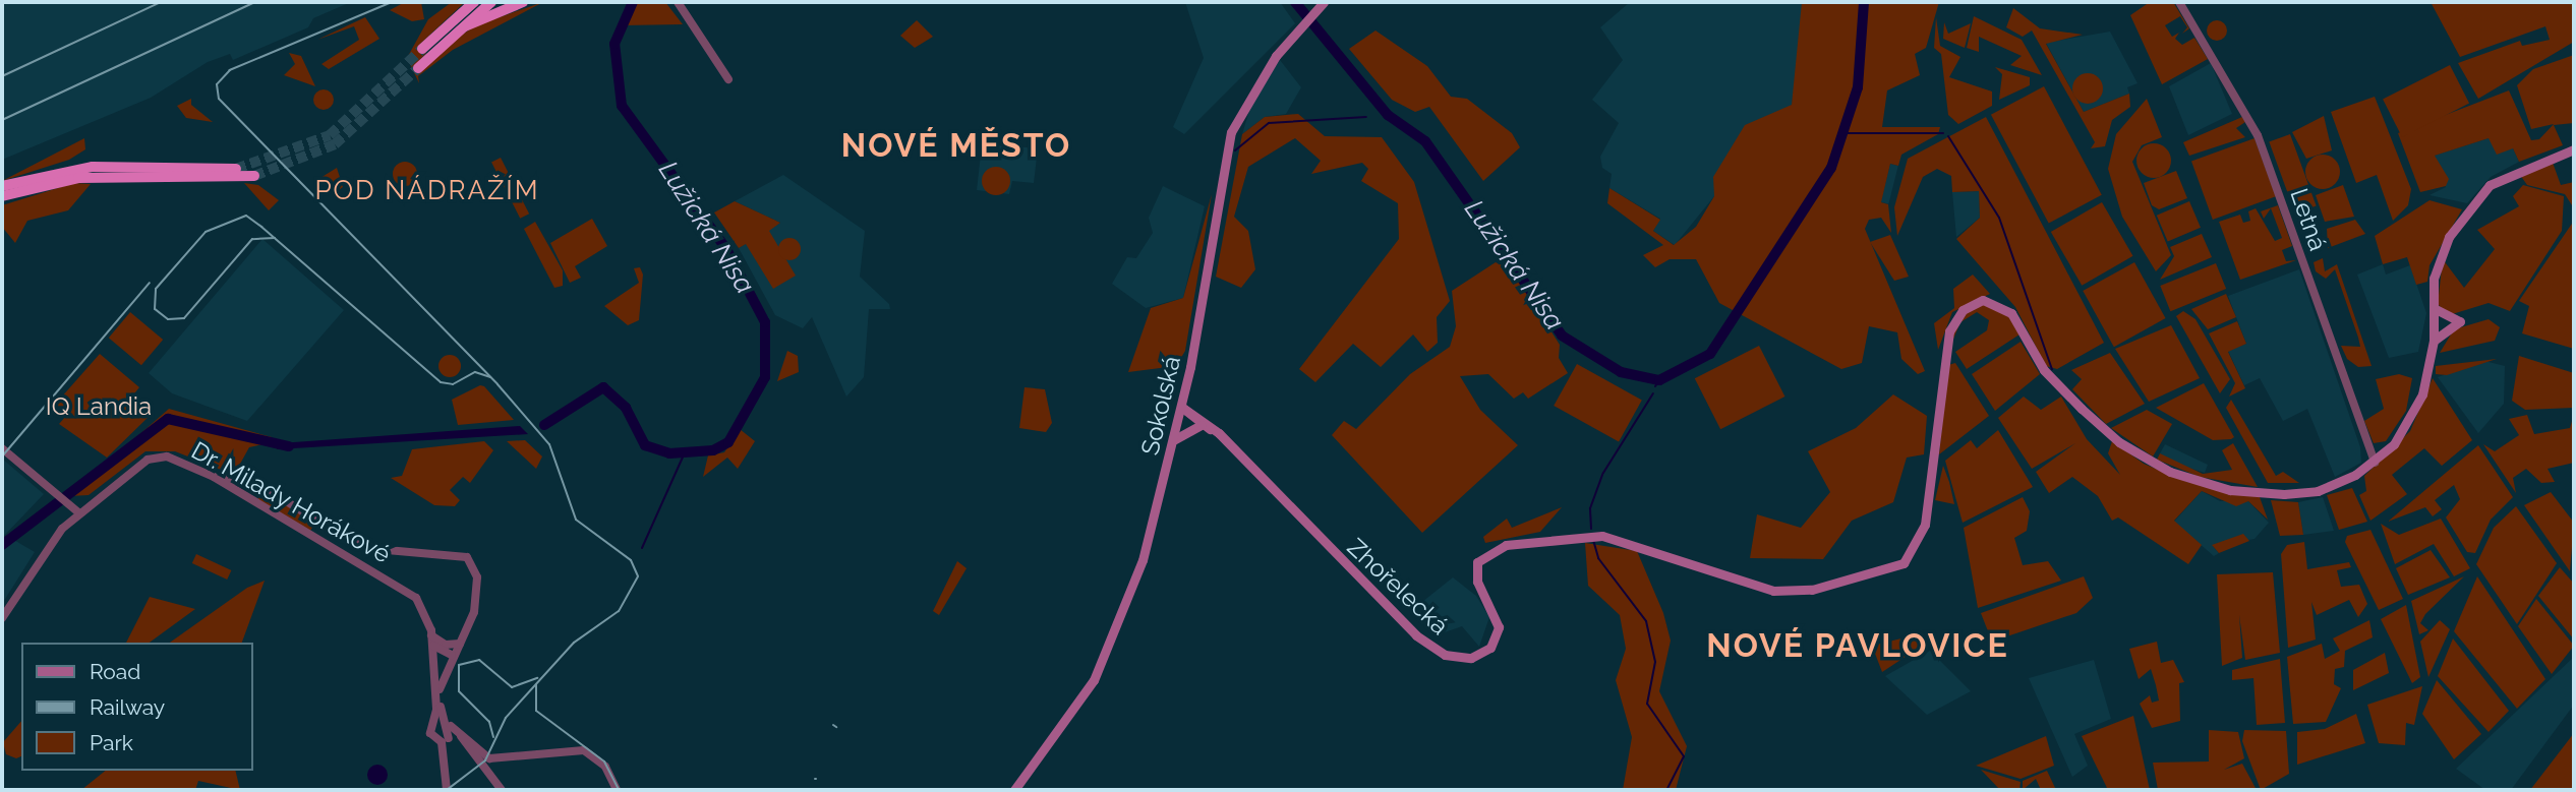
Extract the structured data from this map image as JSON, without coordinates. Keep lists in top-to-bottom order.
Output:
{
  "streets": {
    "main road": ["Sokolská", "Zhořelecká"],
    "street": ["Letná", "Dr. Milady Horákové"]
  },
  "crossings": [
    ["Letná", "Zhořelecká"],
    ["Sokolská", "Zhořelecká"]
  ],
  "districts": ["NOVÉ MĚSTO", "POD NÁDRAŽÍM", "NOVÉ PAVLOVICE"],
  "water": ["Lužická Nisa"],
  "parks": ["IQ Landia"],
  "legend": ["Road", "Railway", "Park"]
}
